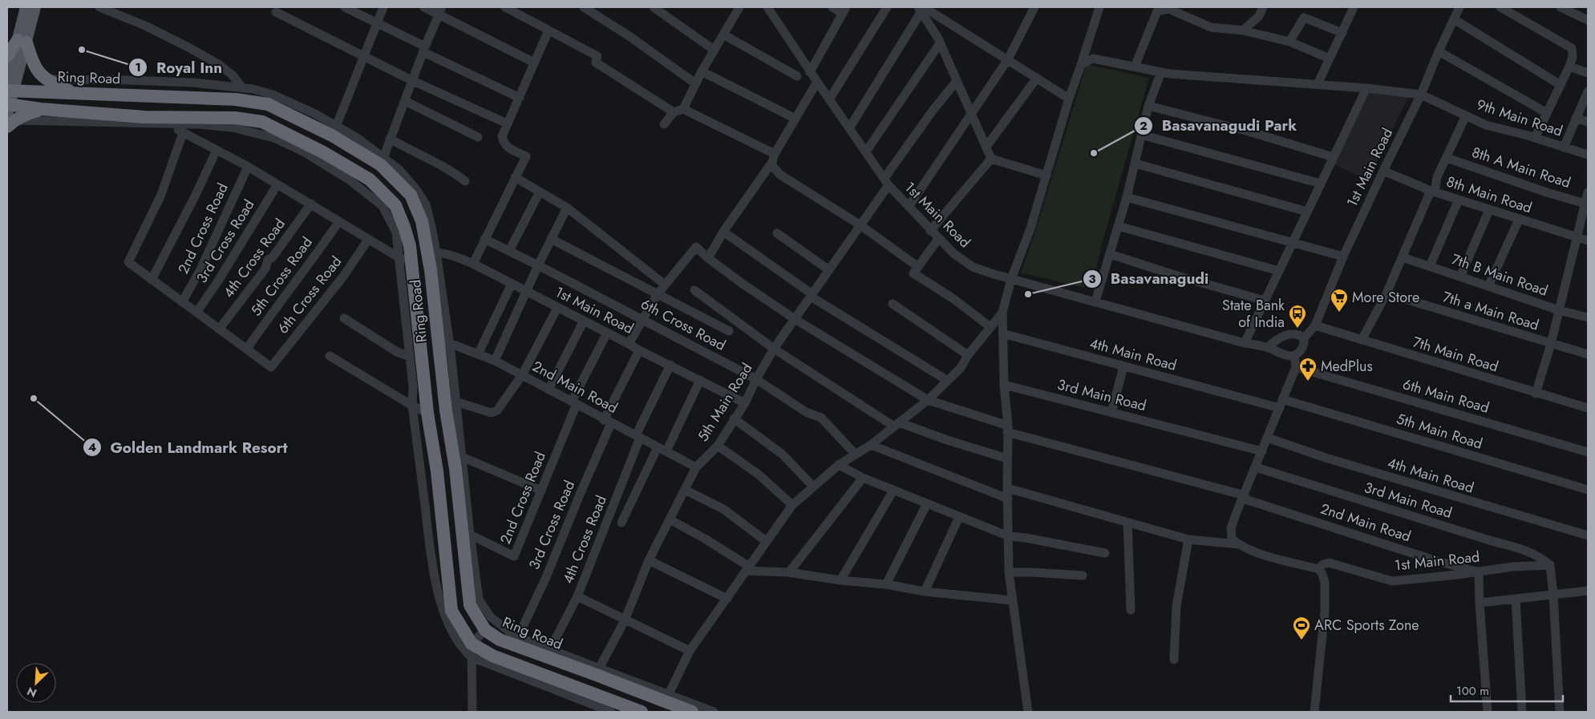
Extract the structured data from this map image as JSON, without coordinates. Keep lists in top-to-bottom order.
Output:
{
  "streets": {
    "highway": ["Ring Road"],
    "street": [
      "9th Main Road",
      "1st Main Road",
      "8th A Main Road",
      "8th Main Road",
      "2nd Cross Road",
      "3rd Cross Road",
      "4th Cross Road",
      "7th B Main Road",
      "5th Cross Road",
      "6th Cross Road",
      "7th a Main Road",
      "4th Main Road",
      "7th Main Road",
      "2nd Main Road",
      "3rd Main Road",
      "6th Main Road",
      "5th Main Road"
    ]
  },
  "crossings": [
    ["Ring Road", "1st Main Road"],
    ["Ring Road", "2nd Main Road"],
    ["9th Main Road", "1st Main Road"],
    ["1st Main Road", "8th Main Road"],
    ["1st Main Road", "2nd Cross Road"],
    ["1st Main Road", "3rd Cross Road"],
    ["1st Main Road", "4th Cross Road"],
    ["1st Main Road", "7th Main Road"],
    ["1st Main Road", "2nd Main Road"],
    ["1st Main Road", "3rd Main Road"],
    ["1st Main Road", "5th Main Road"],
    ["2nd Cross Road", "2nd Main Road"],
    ["3rd Cross Road", "2nd Main Road"],
    ["4th Cross Road", "2nd Main Road"],
    ["5th Cross Road", "6th Cross Road"],
    ["6th Cross Road", "5th Main Road"],
    ["4th Main Road", "5th Main Road"],
    ["2nd Main Road", "5th Main Road"]
  ],
  "places": {
    "other": [
      "Royal Inn",
      "Basavanagudi Park",
      "Basavanagudi",
      "Golden Landmark Resort"
    ],
    "supermarket": ["More Store"],
    "bus stop": ["State Bank of India"],
    "pharmacy": ["MedPlus"],
    "sports": ["ARC Sports Zone"]
  },
  "scale_bar": "100 m",
  "north": "bottom left"
}
